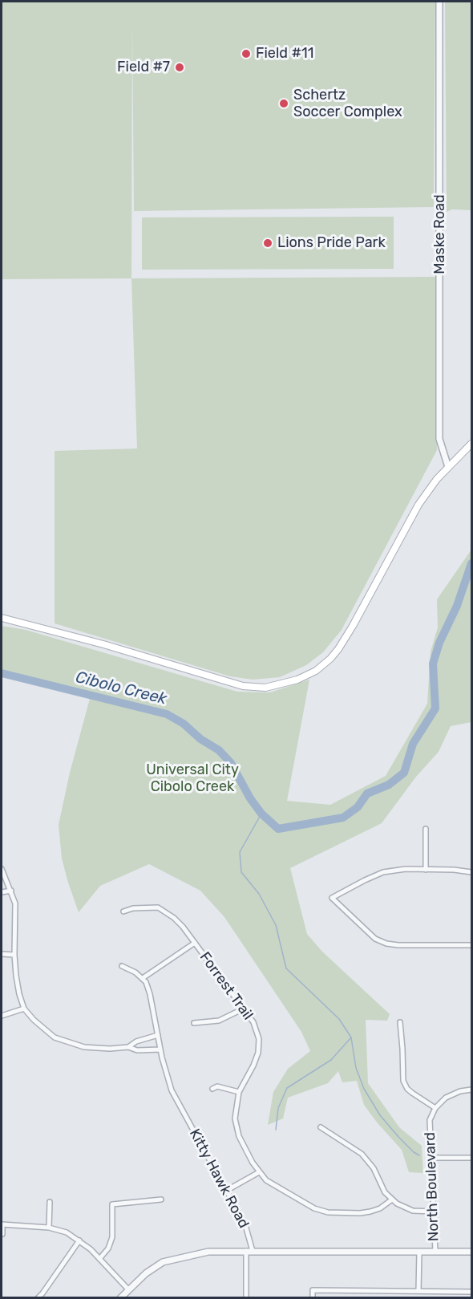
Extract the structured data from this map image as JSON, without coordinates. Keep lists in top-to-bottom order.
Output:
{
  "streets": {
    "street": [
      "Maske Road",
      "Forrest Trail",
      "Kitty Hawk Road",
      "North Boulevard"
    ]
  },
  "water": ["Cibolo Creek"],
  "parks": ["Universal City Cibolo Creek"],
  "places": [
    "Field #11",
    "Field #7",
    "Schertz Soccer Complex",
    "Lions Pride Park"
  ]
}
